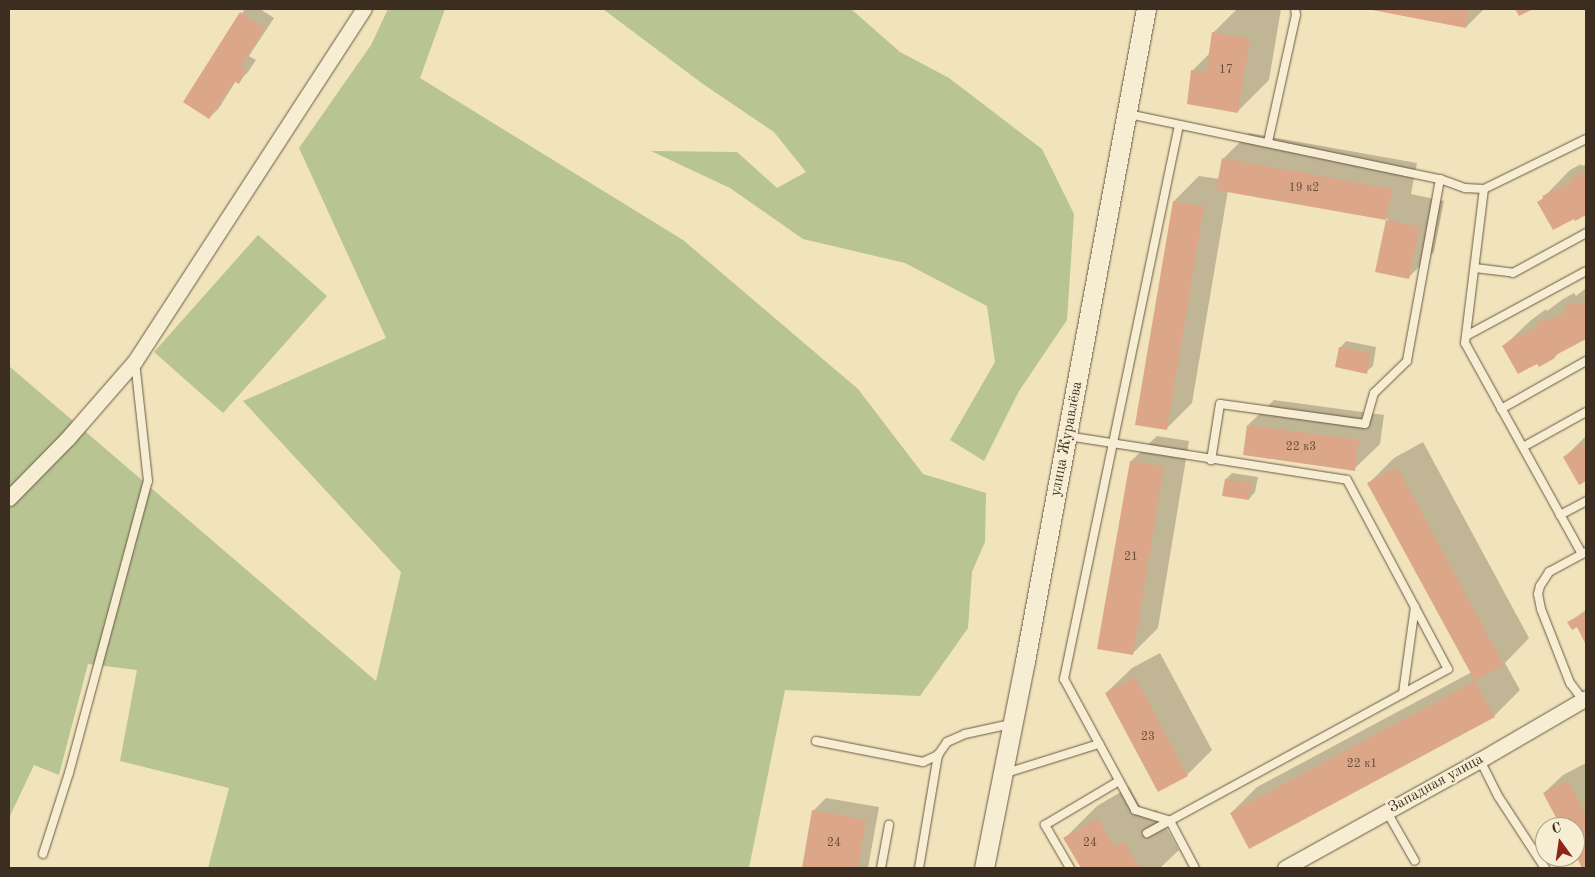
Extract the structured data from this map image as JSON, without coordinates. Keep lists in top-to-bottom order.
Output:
{
  "streets": {
    "street": ["улица Журавлёва", "Западная улица"]
  },
  "house_numbers": [
    "17",
    "19 к2",
    "22 к3",
    "21",
    "23",
    "22 к1",
    "24",
    "24"
  ],
  "north": "top"
}
